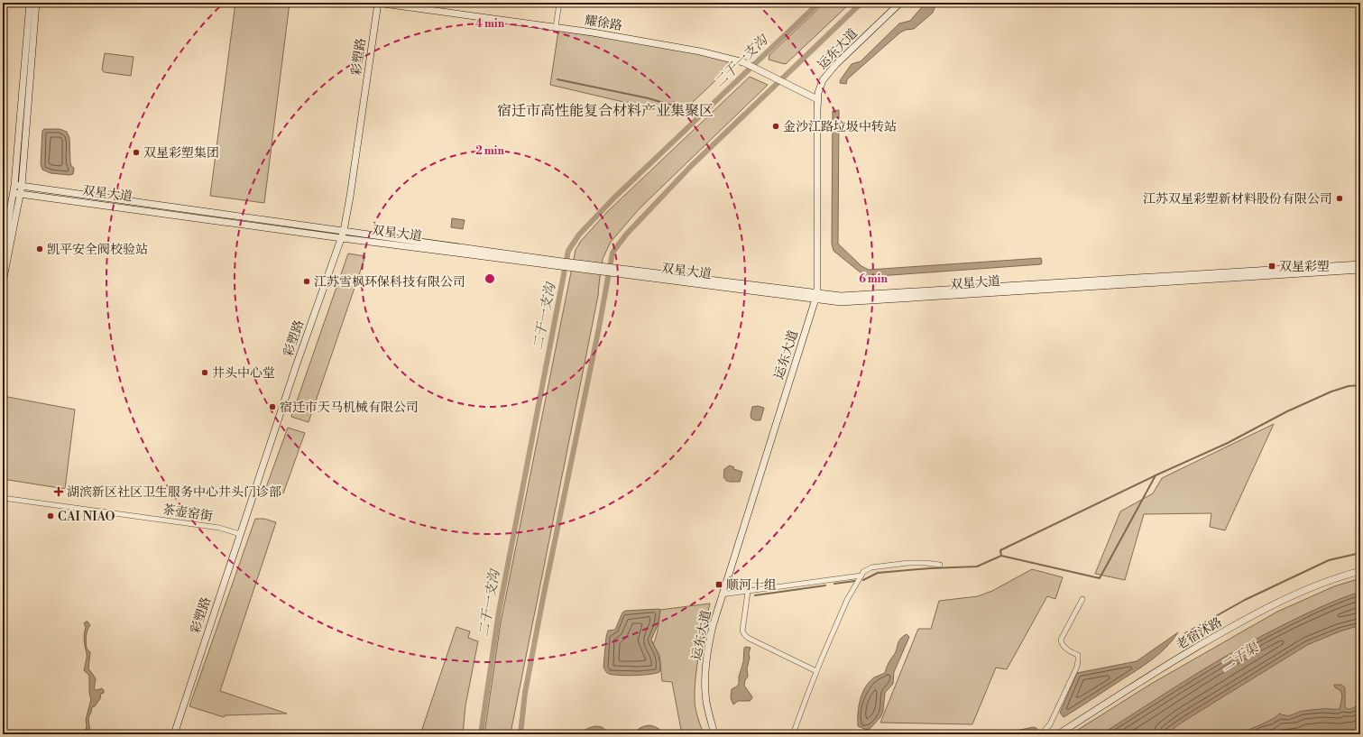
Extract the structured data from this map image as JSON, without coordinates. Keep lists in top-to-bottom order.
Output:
{
  "streets": {
    "street": [
      "耀徐路",
      "运东大道",
      "彩塑路",
      "双星大道",
      "茶壶窑街",
      "老宿沭路"
    ]
  },
  "crossings": [
    ["耀徐路", "运东大道"],
    ["耀徐路", "彩塑路"],
    ["运东大道", "双星大道"],
    ["彩塑路", "双星大道"],
    ["彩塑路", "茶壶窑街"]
  ],
  "districts": ["宿迁市高性能复合材料产业集聚区"],
  "water": ["二干一支沟", "二干渠"],
  "places": {
    "other": [
      "金沙江路垃圾中转站",
      "双星彩塑集团",
      "江苏双星彩塑新材料股份有限公司",
      "凯平安全阀校验站",
      "江苏雪枫环保科技有限公司",
      "井头中心堂",
      "宿迁市天马机械有限公司",
      "CAI NIAO"
    ],
    "transit": ["双星彩塑", "顺河十组"],
    "health": ["湖滨新区社区卫生服务中心井头门诊部"]
  },
  "rings": ["4 min", "2 min", "6 min"]
}
